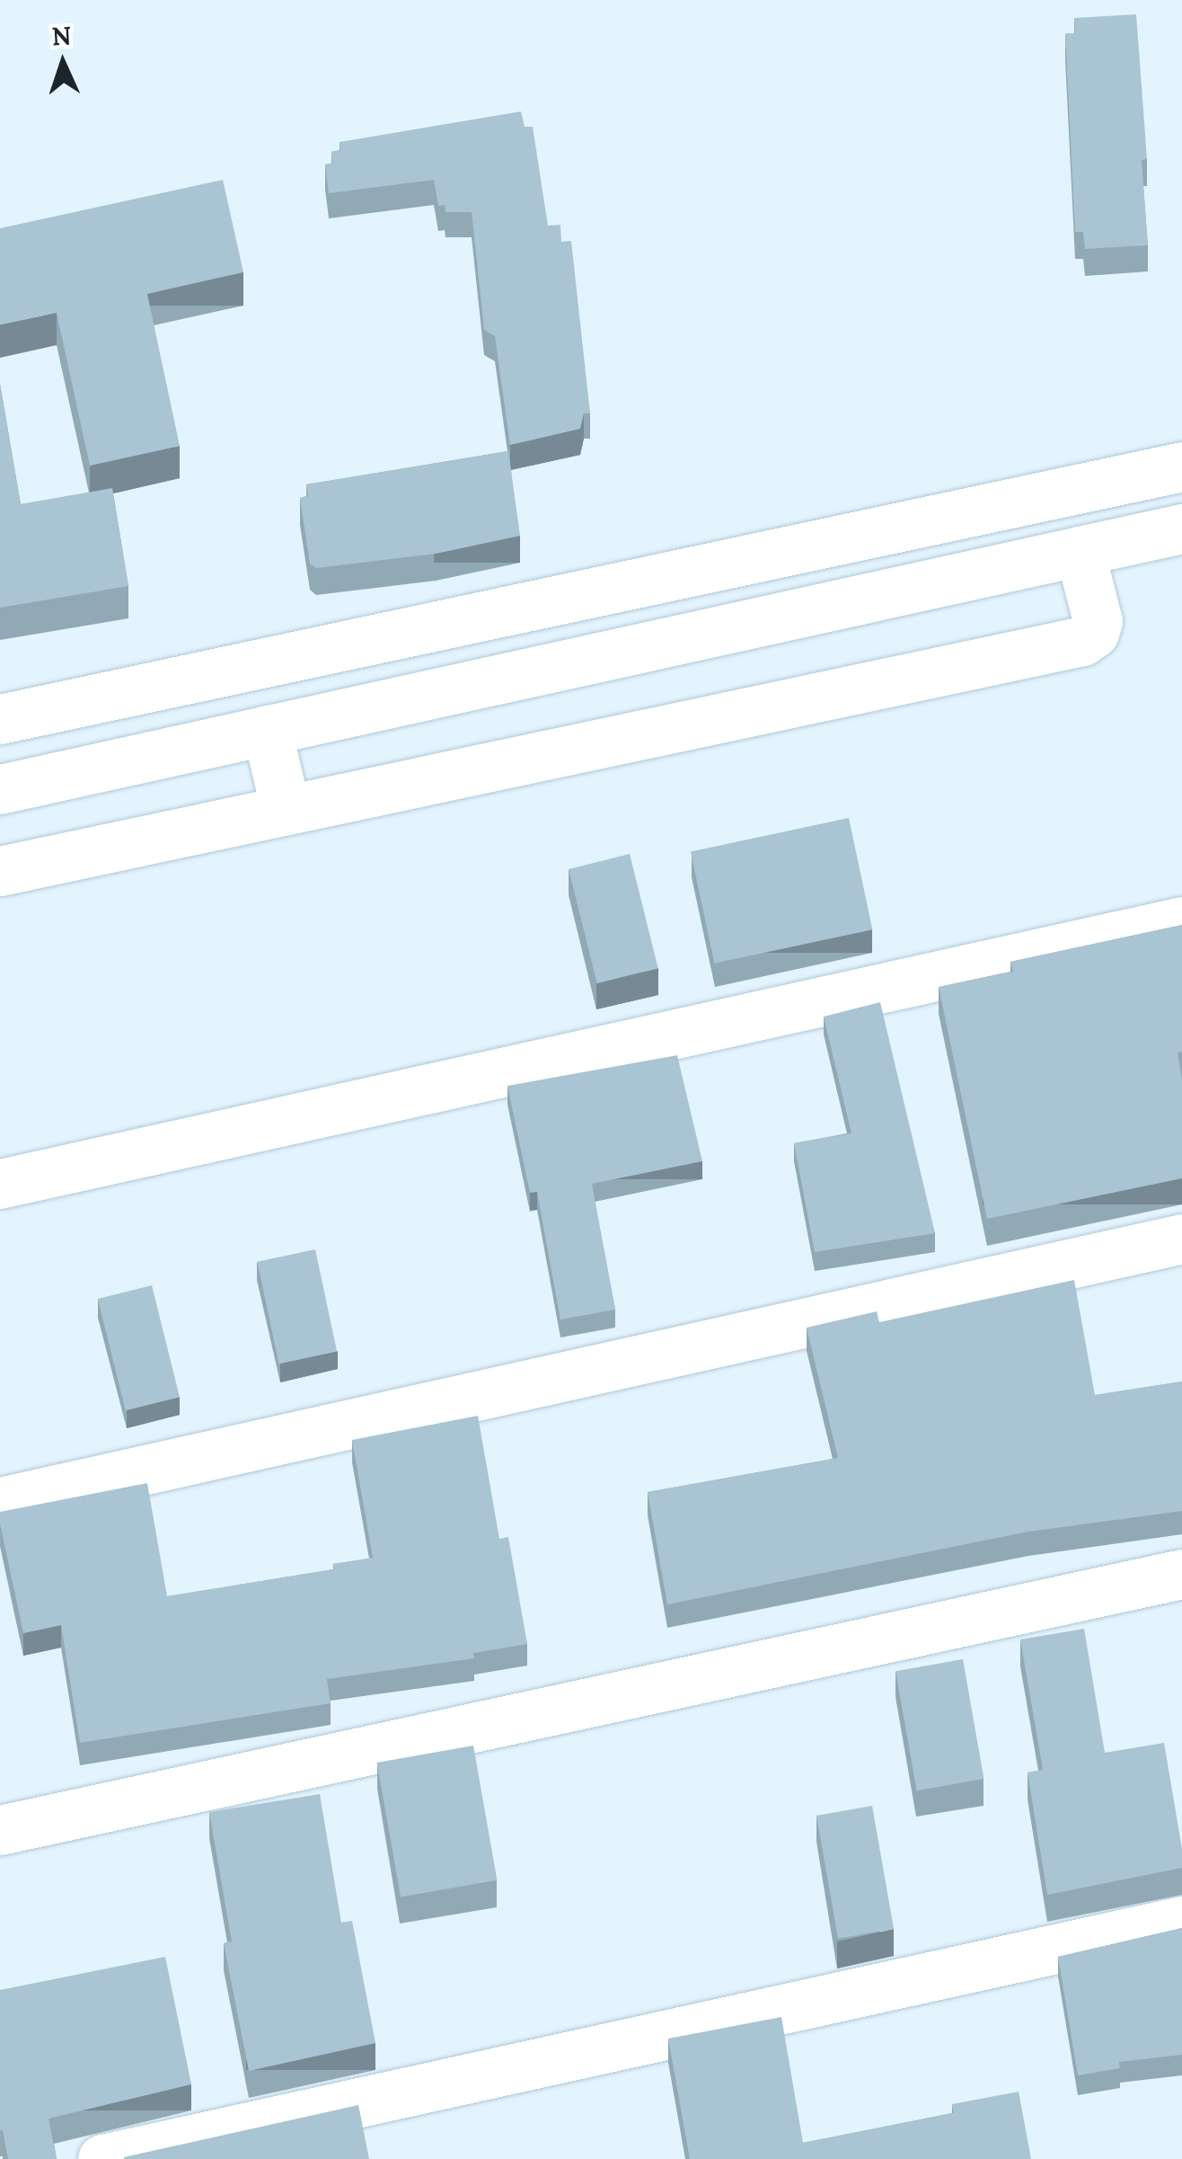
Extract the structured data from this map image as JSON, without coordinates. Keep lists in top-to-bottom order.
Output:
{
  "north": "top"
}
